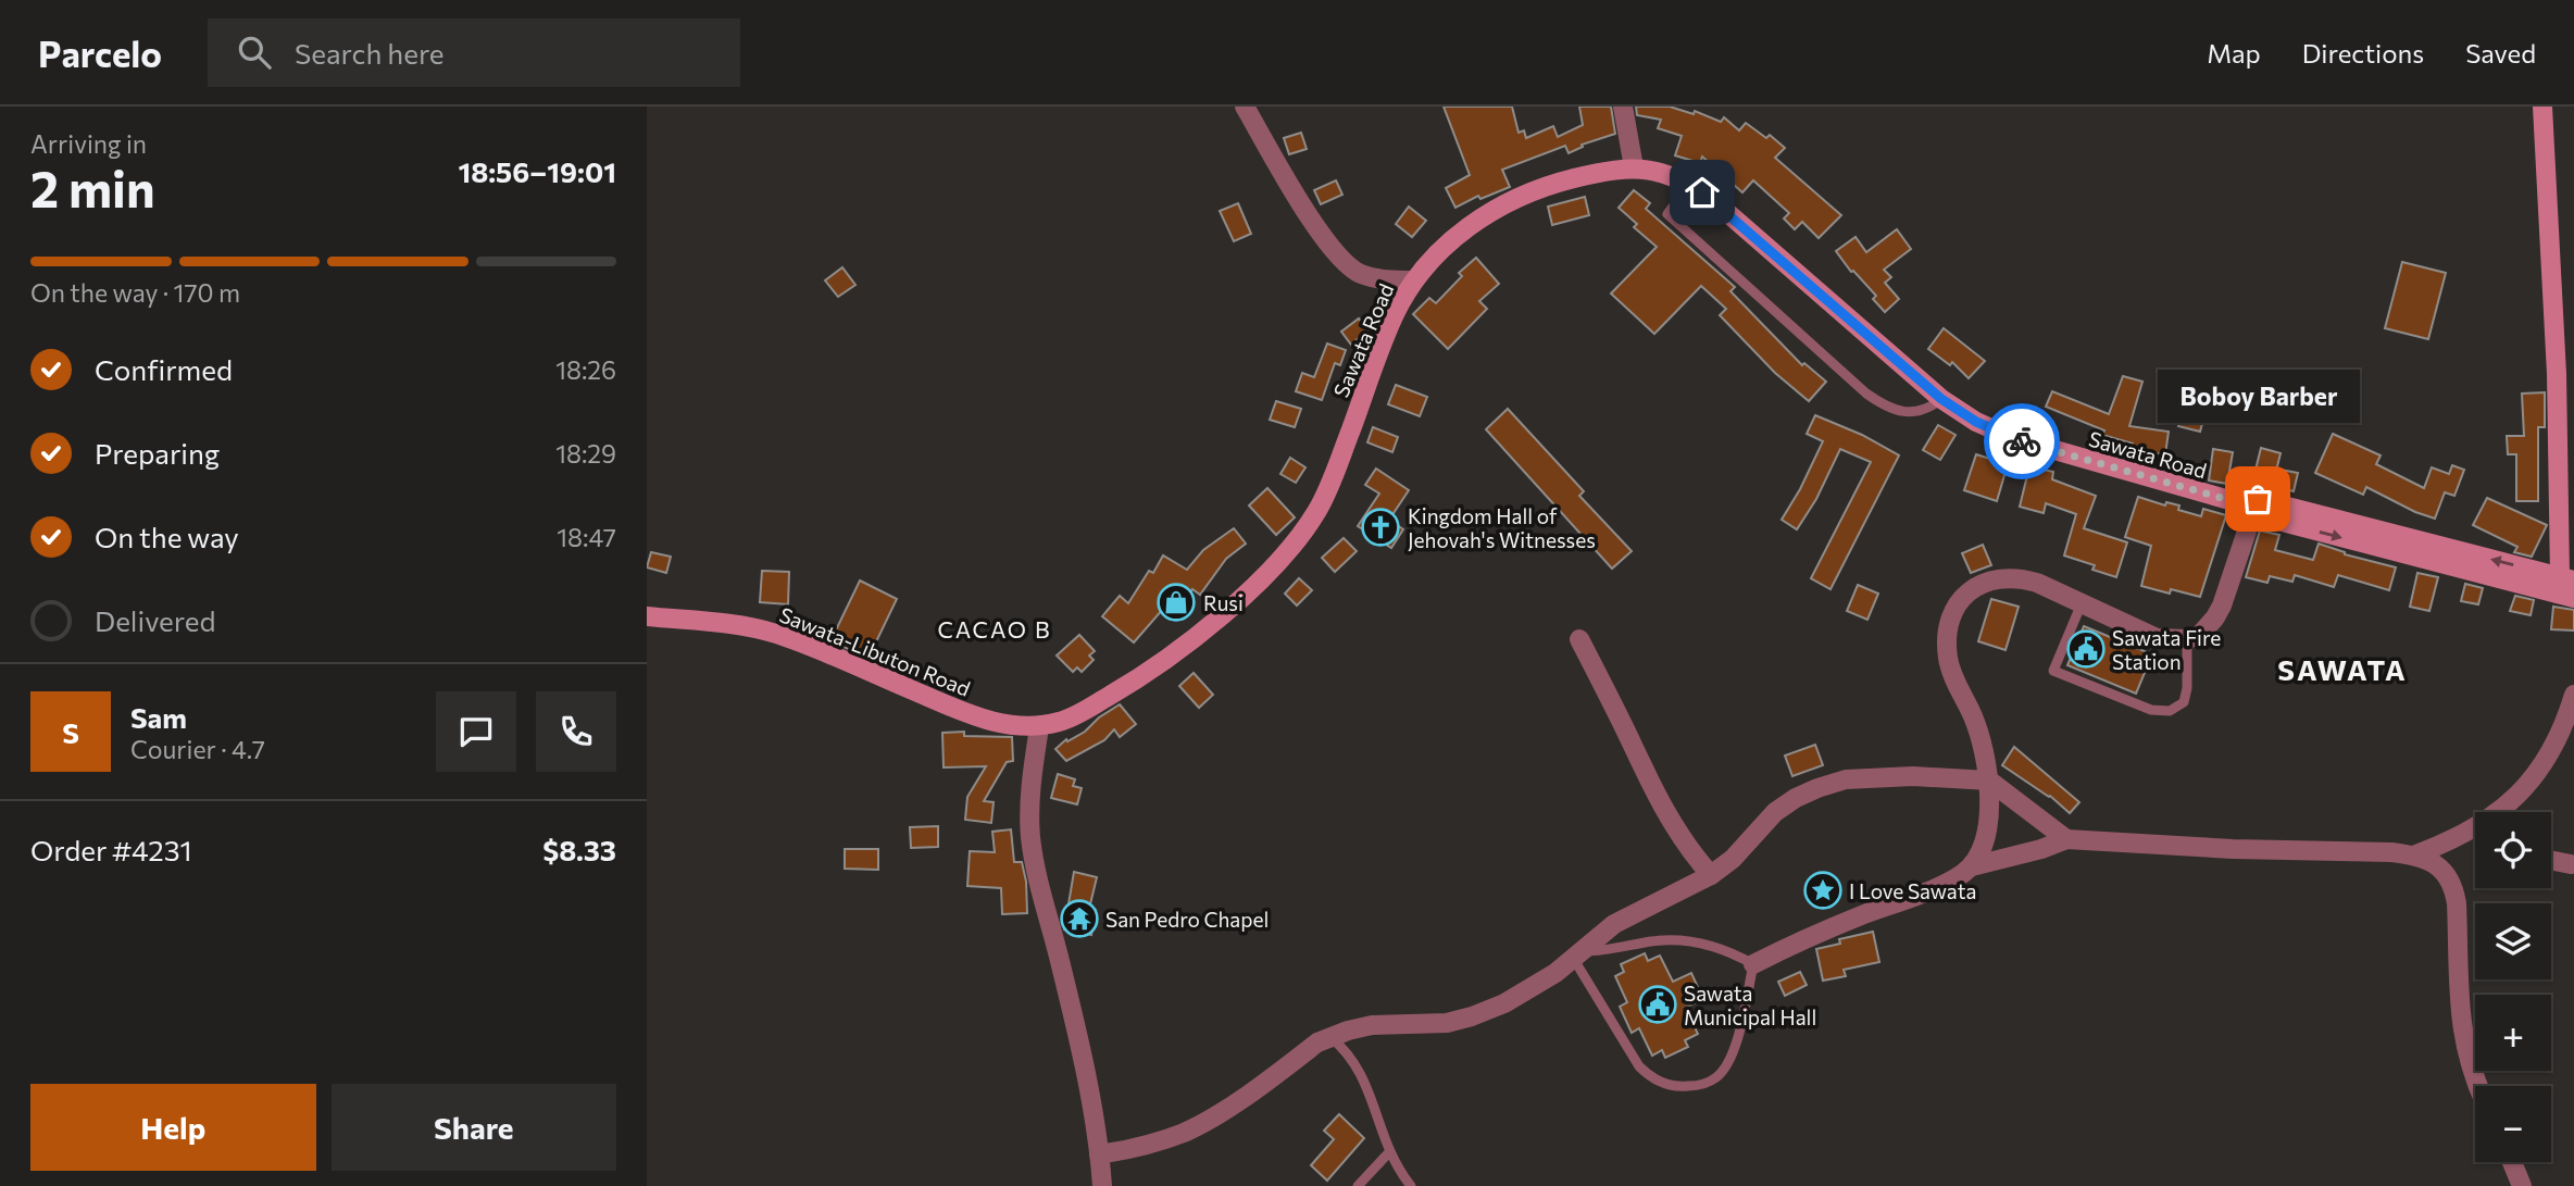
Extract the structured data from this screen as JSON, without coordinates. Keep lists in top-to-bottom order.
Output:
{
  "streets": {
    "main road": ["Sawata Road", "Sawata-Libuton Road"]
  },
  "crossings": [
    ["Sawata Road", "Sawata-Libuton Road"]
  ],
  "districts": ["CACAO B", "SAWATA"],
  "places": {
    "other": ["Boboy Barber"],
    "church": ["Kingdom Hall of Jehovah's Witnesses"],
    "shop": ["Rusi"],
    "public building": ["Sawata Fire Station", "Sawata Municipal Hall"],
    "place": ["I Love Sawata"],
    "temple": ["San Pedro Chapel"]
  },
  "page": {
    "header": "Parcelo",
    "search": "Search here",
    "nav": ["Map", "Directions", "Saved"],
    "heading": ["2 min", "Arriving in", "18:56–19:01"],
    "panel": [
      "Sam",
      "Courier · 4.7",
      "Order #4231",
      "$8.33"
    ],
    "bar": "On the way · 170 m",
    "list": [
      ["Confirmed", "18:26"],
      ["Preparing", "18:29"],
      ["On the way", "18:47"],
      "Delivered"
    ],
    "bubble": "Boboy Barber",
    "round": "S",
    "map_buttons": ["+", "−"],
    "buttons": ["Help", "Share"]
  }
}
